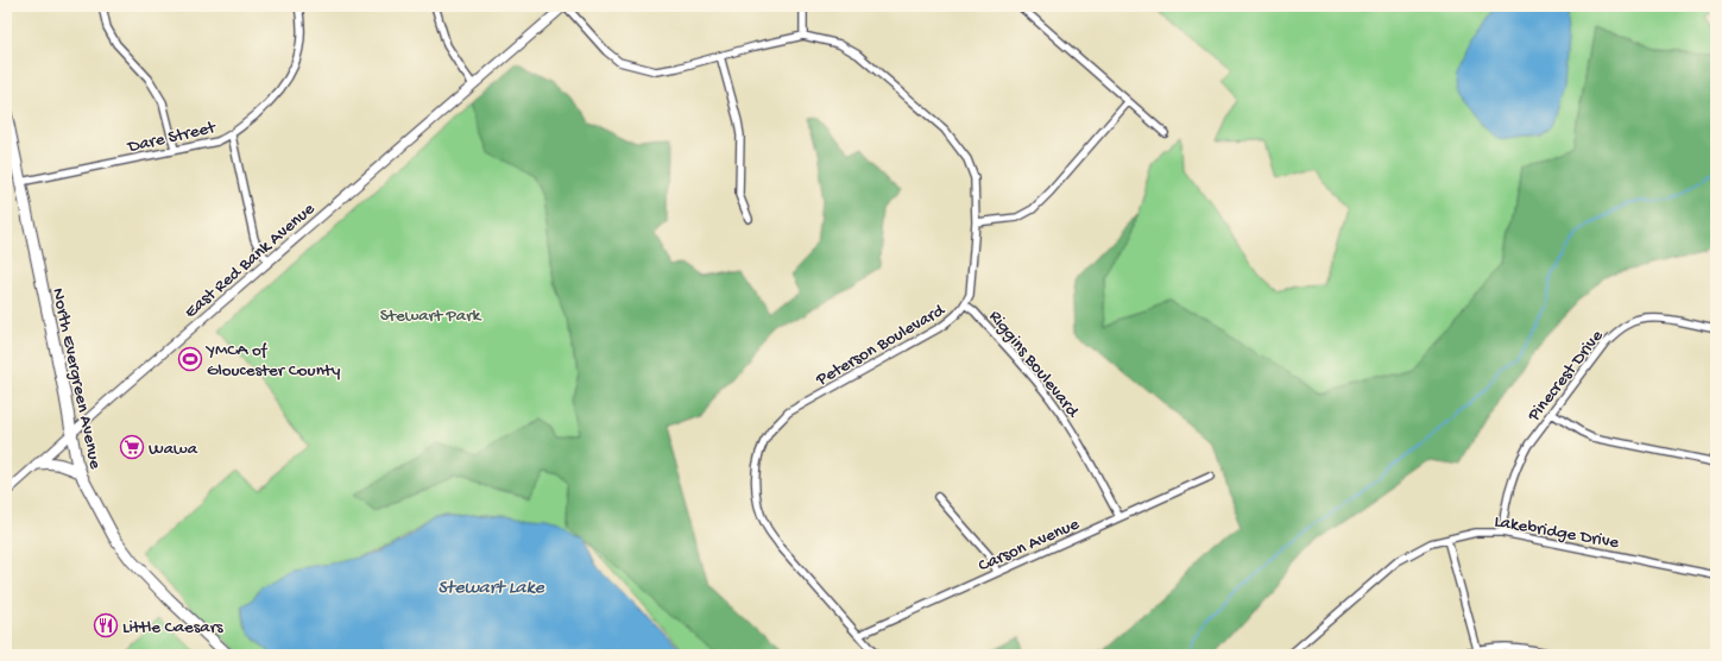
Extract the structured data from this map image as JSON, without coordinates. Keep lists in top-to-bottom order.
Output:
{
  "streets": {
    "main road": ["North Evergreen Avenue"],
    "street": [
      "Dare Street",
      "East Red Bank Avenue",
      "Peterson Boulevard",
      "Riggins Boulevard",
      "Pinecrest Drive",
      "Lakebridge Drive",
      "Carson Avenue"
    ]
  },
  "crossings": [
    ["Dare Street", "North Evergreen Avenue"],
    ["East Red Bank Avenue", "Peterson Boulevard"],
    ["East Red Bank Avenue", "North Evergreen Avenue"],
    ["Peterson Boulevard", "Riggins Boulevard"],
    ["Peterson Boulevard", "Carson Avenue"],
    ["Riggins Boulevard", "Carson Avenue"],
    ["Pinecrest Drive", "Lakebridge Drive"]
  ],
  "water": ["Stewart Lake"],
  "parks": ["Stewart Park"],
  "places": {
    "sports": ["YMCA of Gloucester County"],
    "supermarket": ["Wawa"],
    "restaurant": ["Little Caesars"]
  }
}
